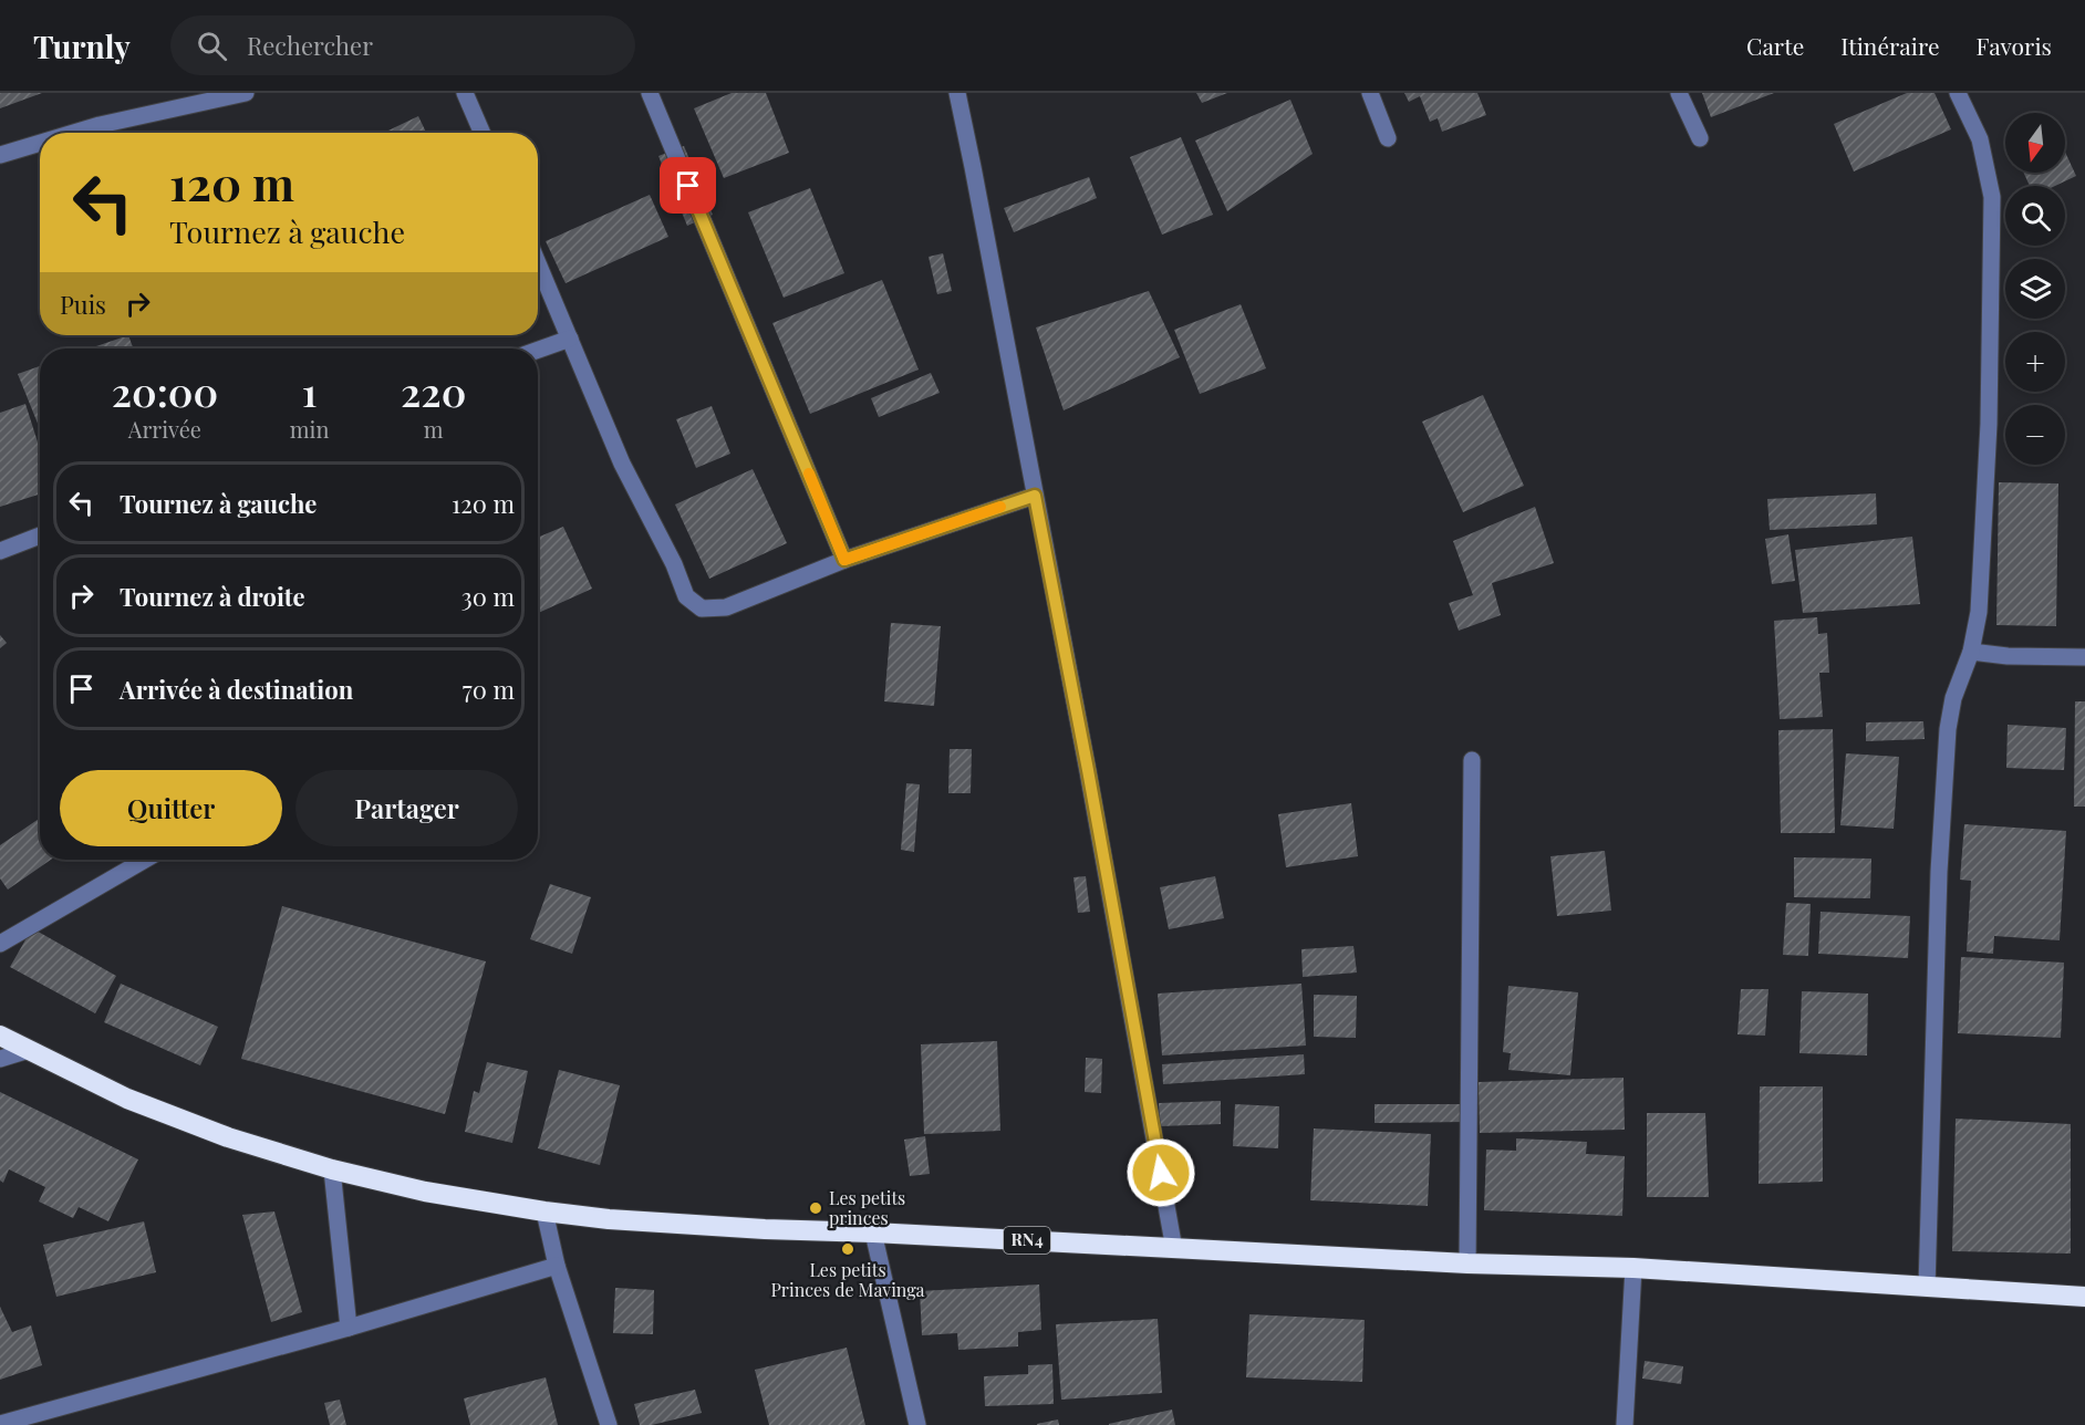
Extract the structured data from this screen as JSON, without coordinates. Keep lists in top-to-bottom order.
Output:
{
  "streets": {
    "highway": ["RN4"]
  },
  "places": ["Les petits princes", "Les petits Princes de Mavinga"],
  "north": "bottom",
  "page": {
    "header": "Turnly",
    "search": "Rechercher",
    "nav": ["Carte", "Itinéraire", "Favoris"],
    "map_buttons": ["+", "−"],
    "turn": ["120 m", "Tournez à gauche"],
    "then": "Puis",
    "eta": [
      "20:00",
      "Arrivée",
      "1",
      "min",
      "220",
      "m"
    ],
    "list": [
      {
        "name": "Tournez à gauche",
        "value": "120 m"
      },
      {
        "name": "Tournez à droite",
        "value": "30 m"
      },
      {
        "name": "Arrivée à destination",
        "value": "70 m"
      }
    ],
    "buttons": ["Quitter", "Partager"]
  }
}
